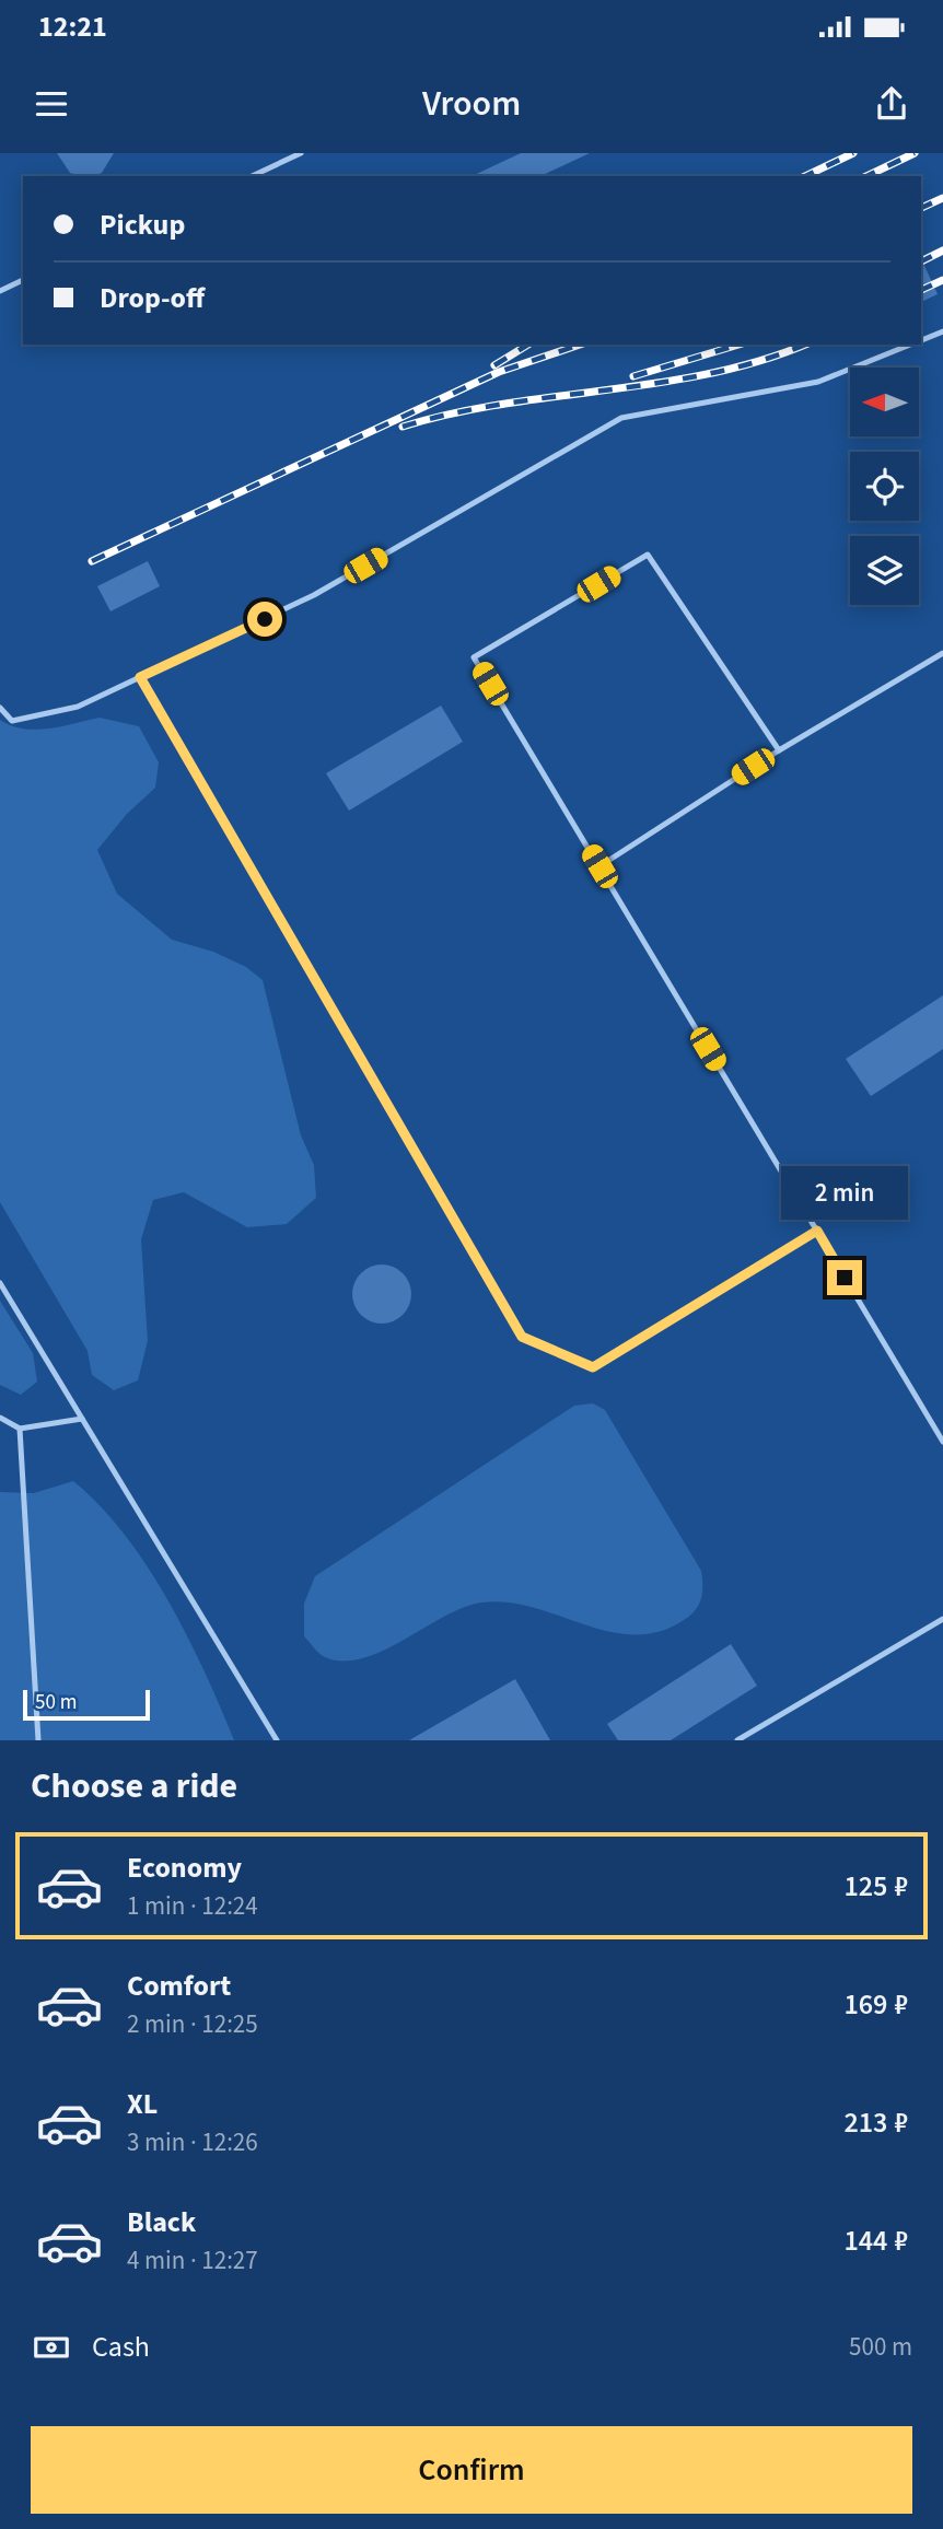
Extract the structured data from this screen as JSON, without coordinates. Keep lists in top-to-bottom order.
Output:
{
  "scale_bar": "50 m",
  "north": "left",
  "page": {
    "status": "12:21",
    "header": "Vroom",
    "banner": ["Pickup", "Drop-off"],
    "bubble": "2 min",
    "scale": "50 m",
    "heading": "Choose a ride",
    "list": [
      {
        "name": "Economy",
        "note": "1 min · 12:24",
        "value": "125 ₽"
      },
      {
        "name": "Comfort",
        "note": "2 min · 12:25",
        "value": "169 ₽"
      },
      {
        "name": "XL",
        "note": "3 min · 12:26",
        "value": "213 ₽"
      },
      {
        "name": "Black",
        "note": "4 min · 12:27",
        "value": "144 ₽"
      }
    ],
    "pay": ["Cash", "500 m"],
    "buttons": "Confirm"
  }
}
